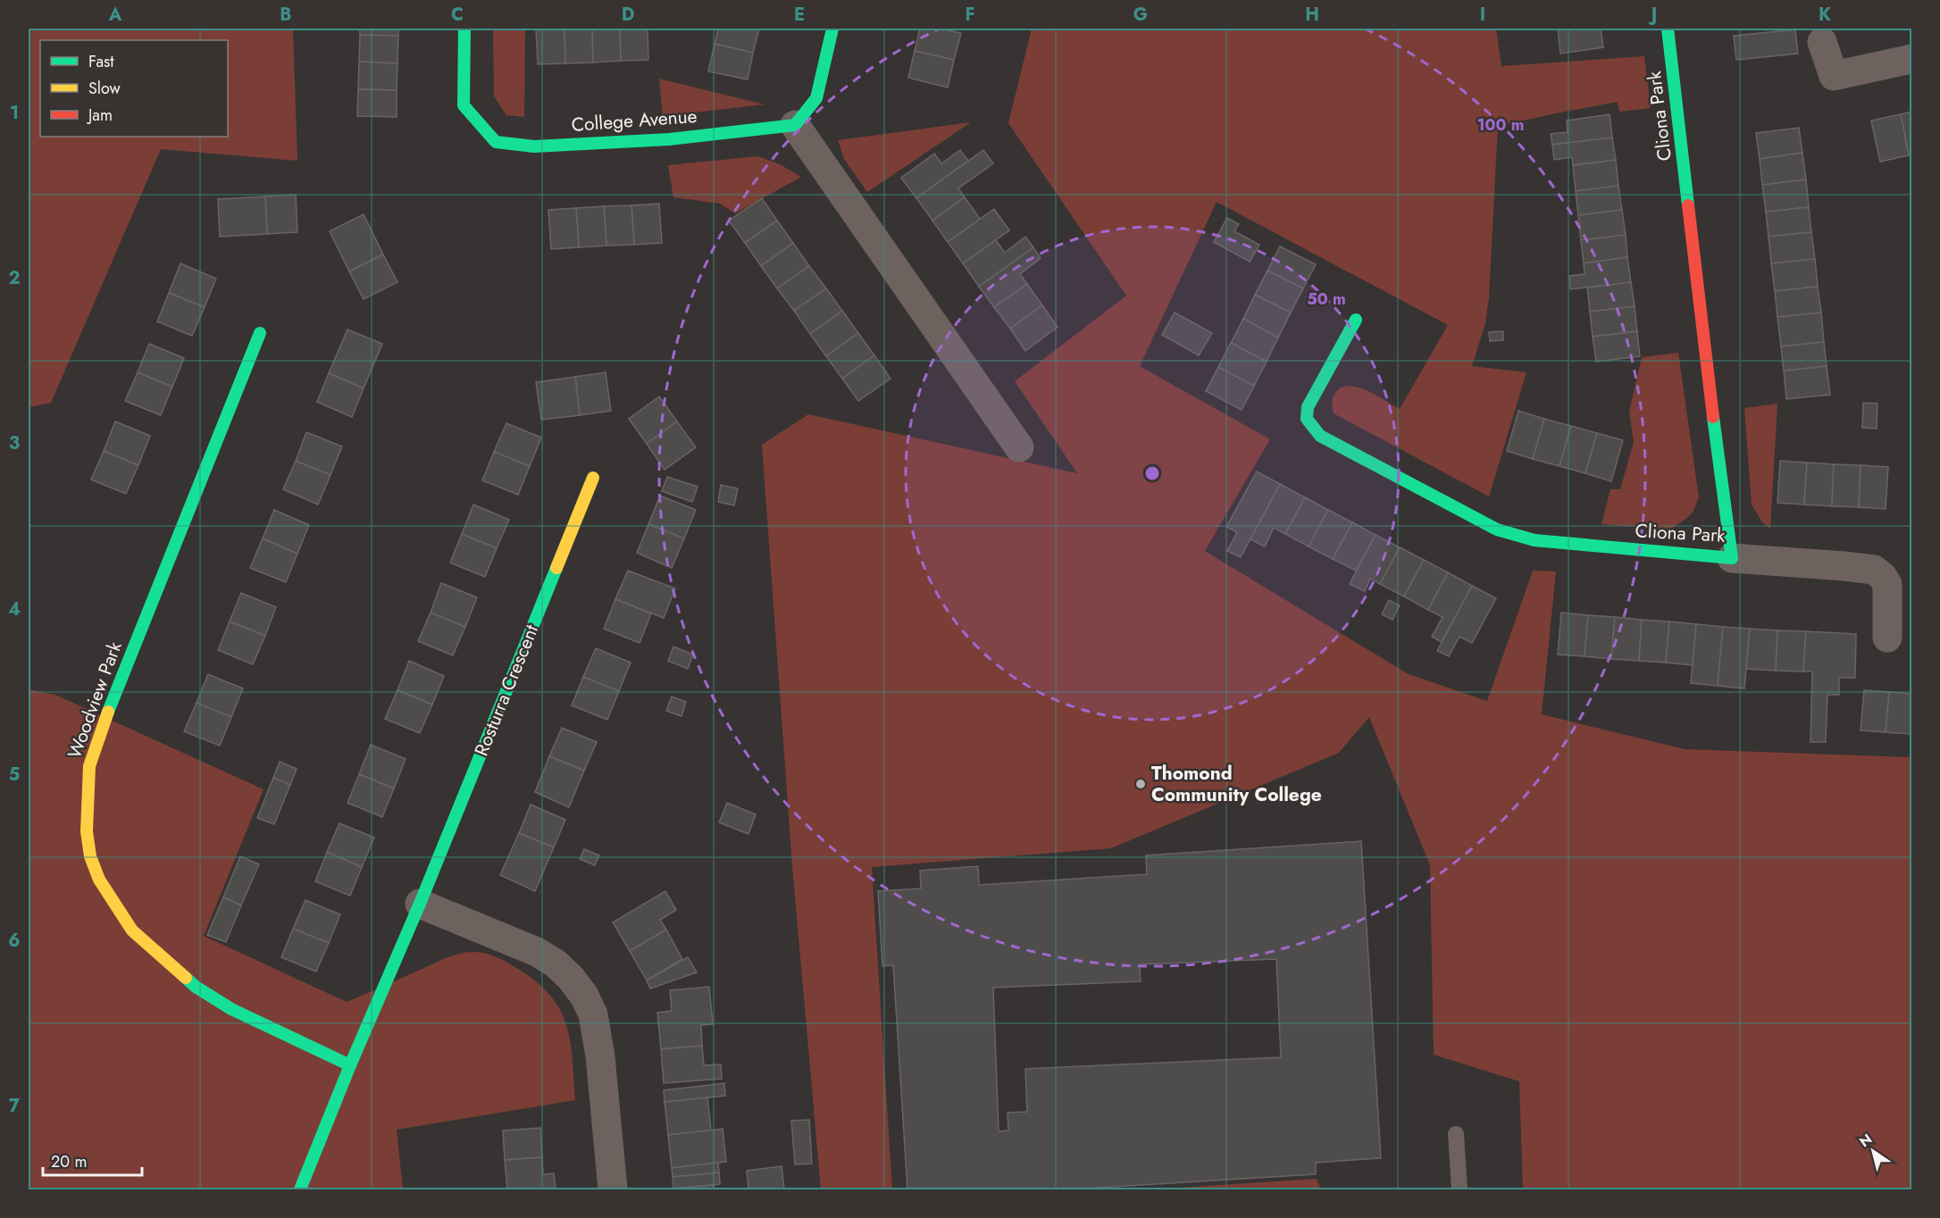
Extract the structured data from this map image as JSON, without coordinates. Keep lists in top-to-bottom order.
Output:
{
  "streets": {
    "street": [
      "Cliona Park",
      "College Avenue",
      "Rosturra Crescent",
      "Woodview Park"
    ]
  },
  "crossings": [
    ["Rosturra Crescent", "Woodview Park"]
  ],
  "places": ["Thomond Community College"],
  "legend": ["Fast", "Slow", "Jam"],
  "scale_bar": "20 m",
  "north": "top left",
  "grid": {
    "columns": [
      "A",
      "B",
      "C",
      "D",
      "E",
      "F",
      "G",
      "H",
      "I",
      "J",
      "K"
    ],
    "rows": [
      "1",
      "2",
      "3",
      "4",
      "5",
      "6",
      "7"
    ]
  },
  "rings": ["100 m", "50 m"]
}
